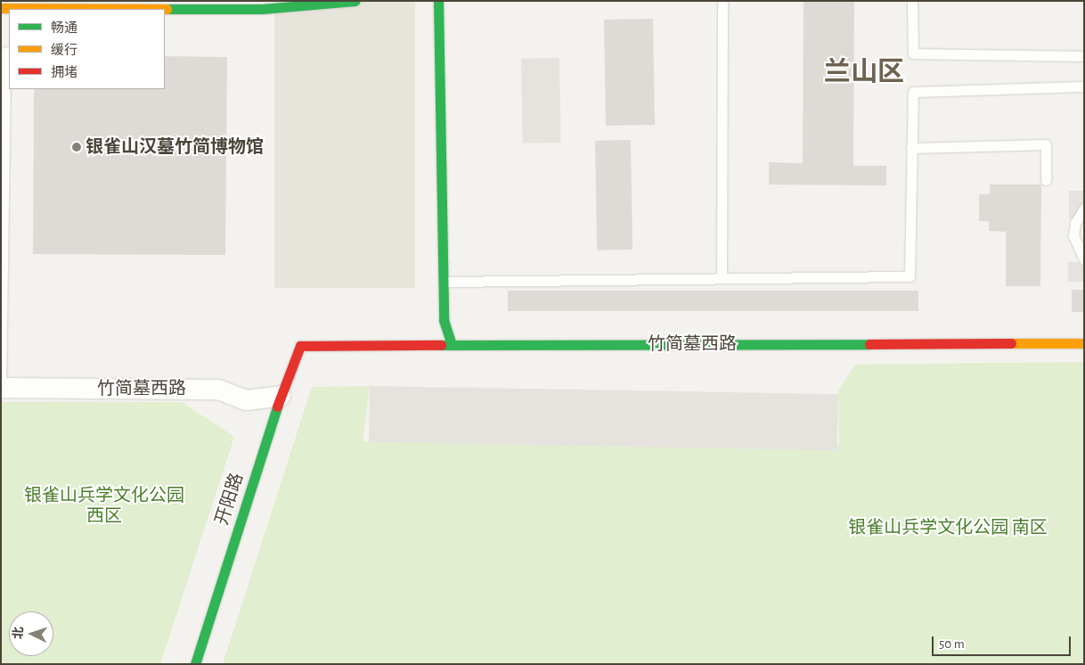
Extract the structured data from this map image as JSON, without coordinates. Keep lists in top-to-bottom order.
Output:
{
  "streets": {
    "street": ["竹简墓西路", "开阳路"]
  },
  "crossings": [
    ["竹简墓西路", "开阳路"]
  ],
  "districts": ["兰山区"],
  "parks": ["银雀山兵学文化公园 西区", "银雀山兵学文化公园 南区"],
  "places": ["银雀山汉墓竹简博物馆"],
  "legend": ["畅通", "缓行", "拥堵"],
  "scale_bar": "50 m",
  "north": "left"
}
